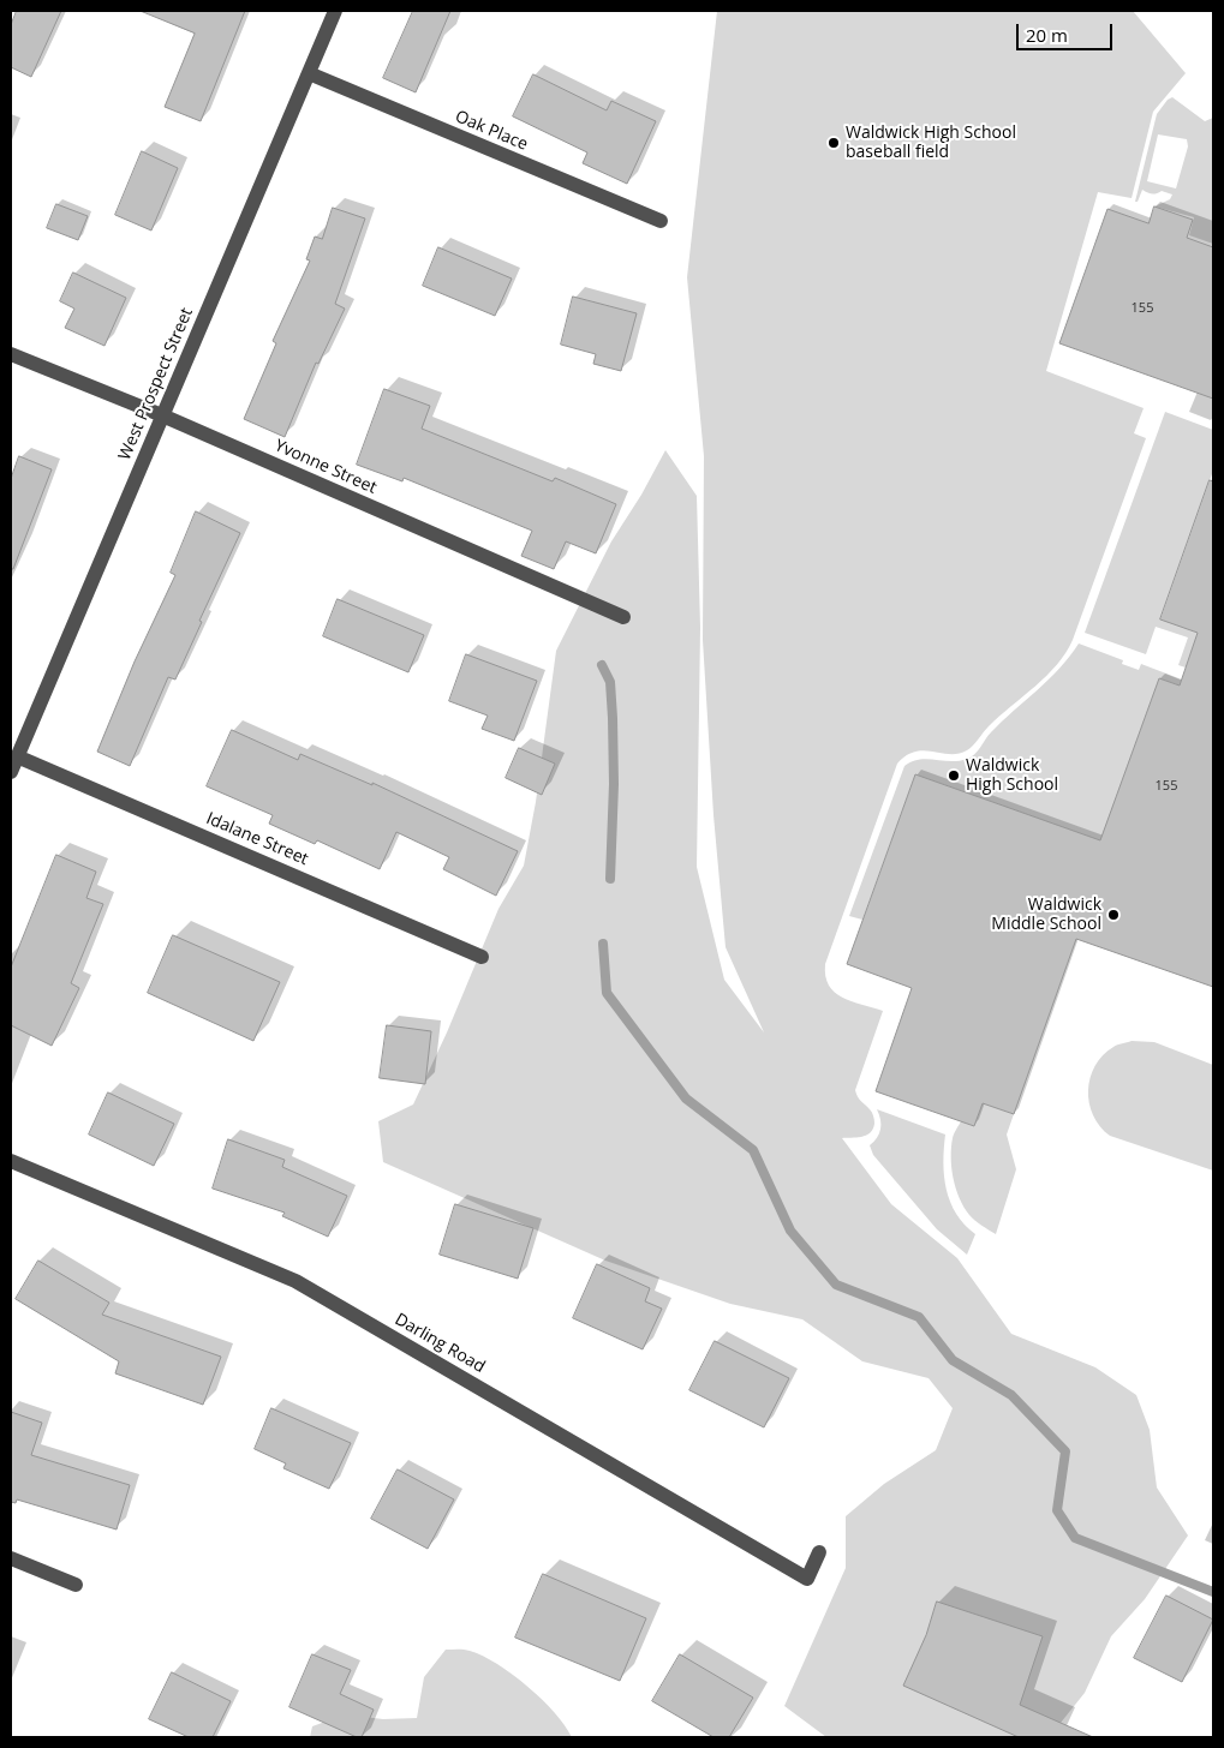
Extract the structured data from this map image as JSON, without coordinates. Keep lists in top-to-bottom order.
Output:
{
  "streets": {
    "street": [
      "Oak Place",
      "West Prospect Street",
      "Yvonne Street",
      "Idalane Street",
      "Darling Road"
    ]
  },
  "crossings": [
    ["Oak Place", "West Prospect Street"],
    ["West Prospect Street", "Yvonne Street"],
    ["West Prospect Street", "Idalane Street"]
  ],
  "places": ["Waldwick High School baseball field", "Waldwick High School", "Waldwick Middle School"],
  "house_numbers": ["155", "155"],
  "scale_bar": "20 m"
}
